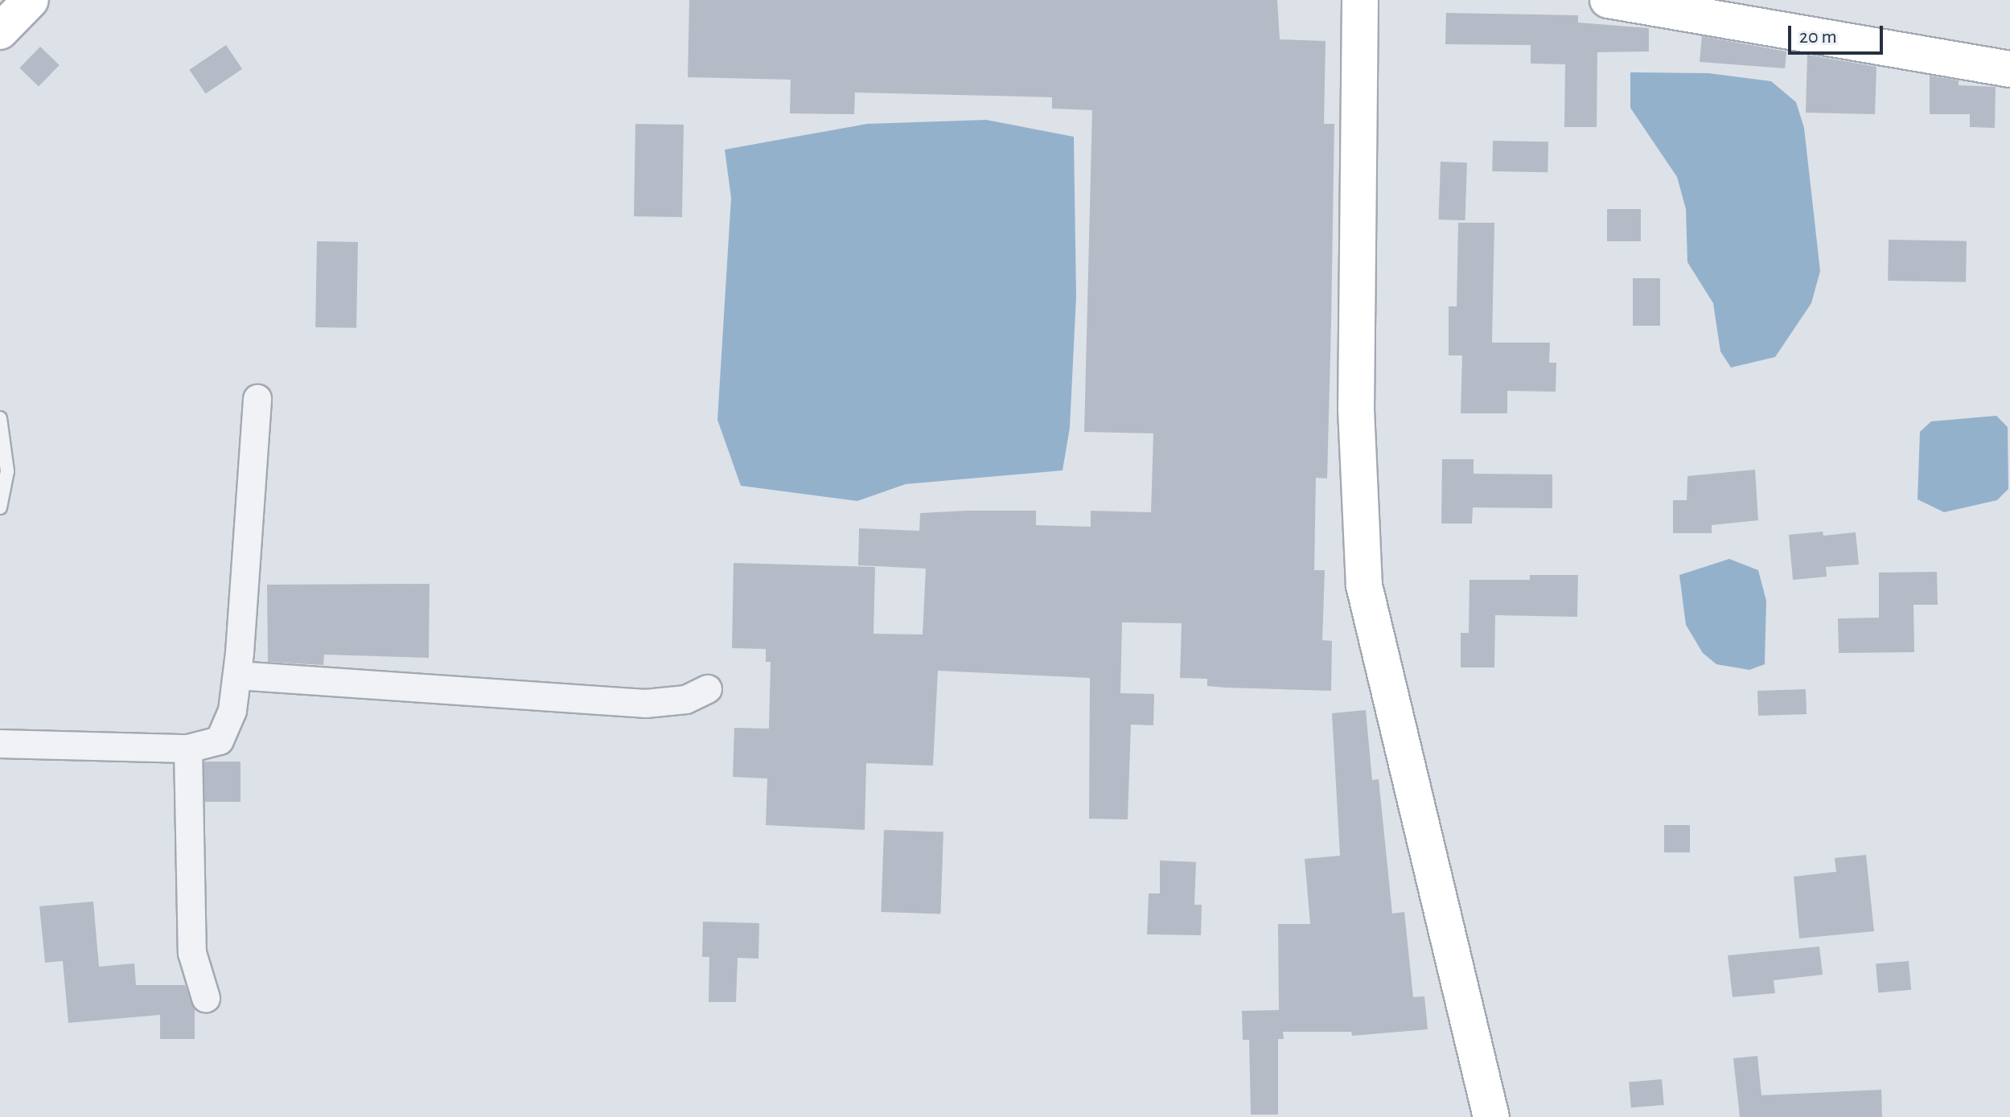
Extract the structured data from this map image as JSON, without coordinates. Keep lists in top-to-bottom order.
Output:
{
  "scale_bar": "20 m"
}
